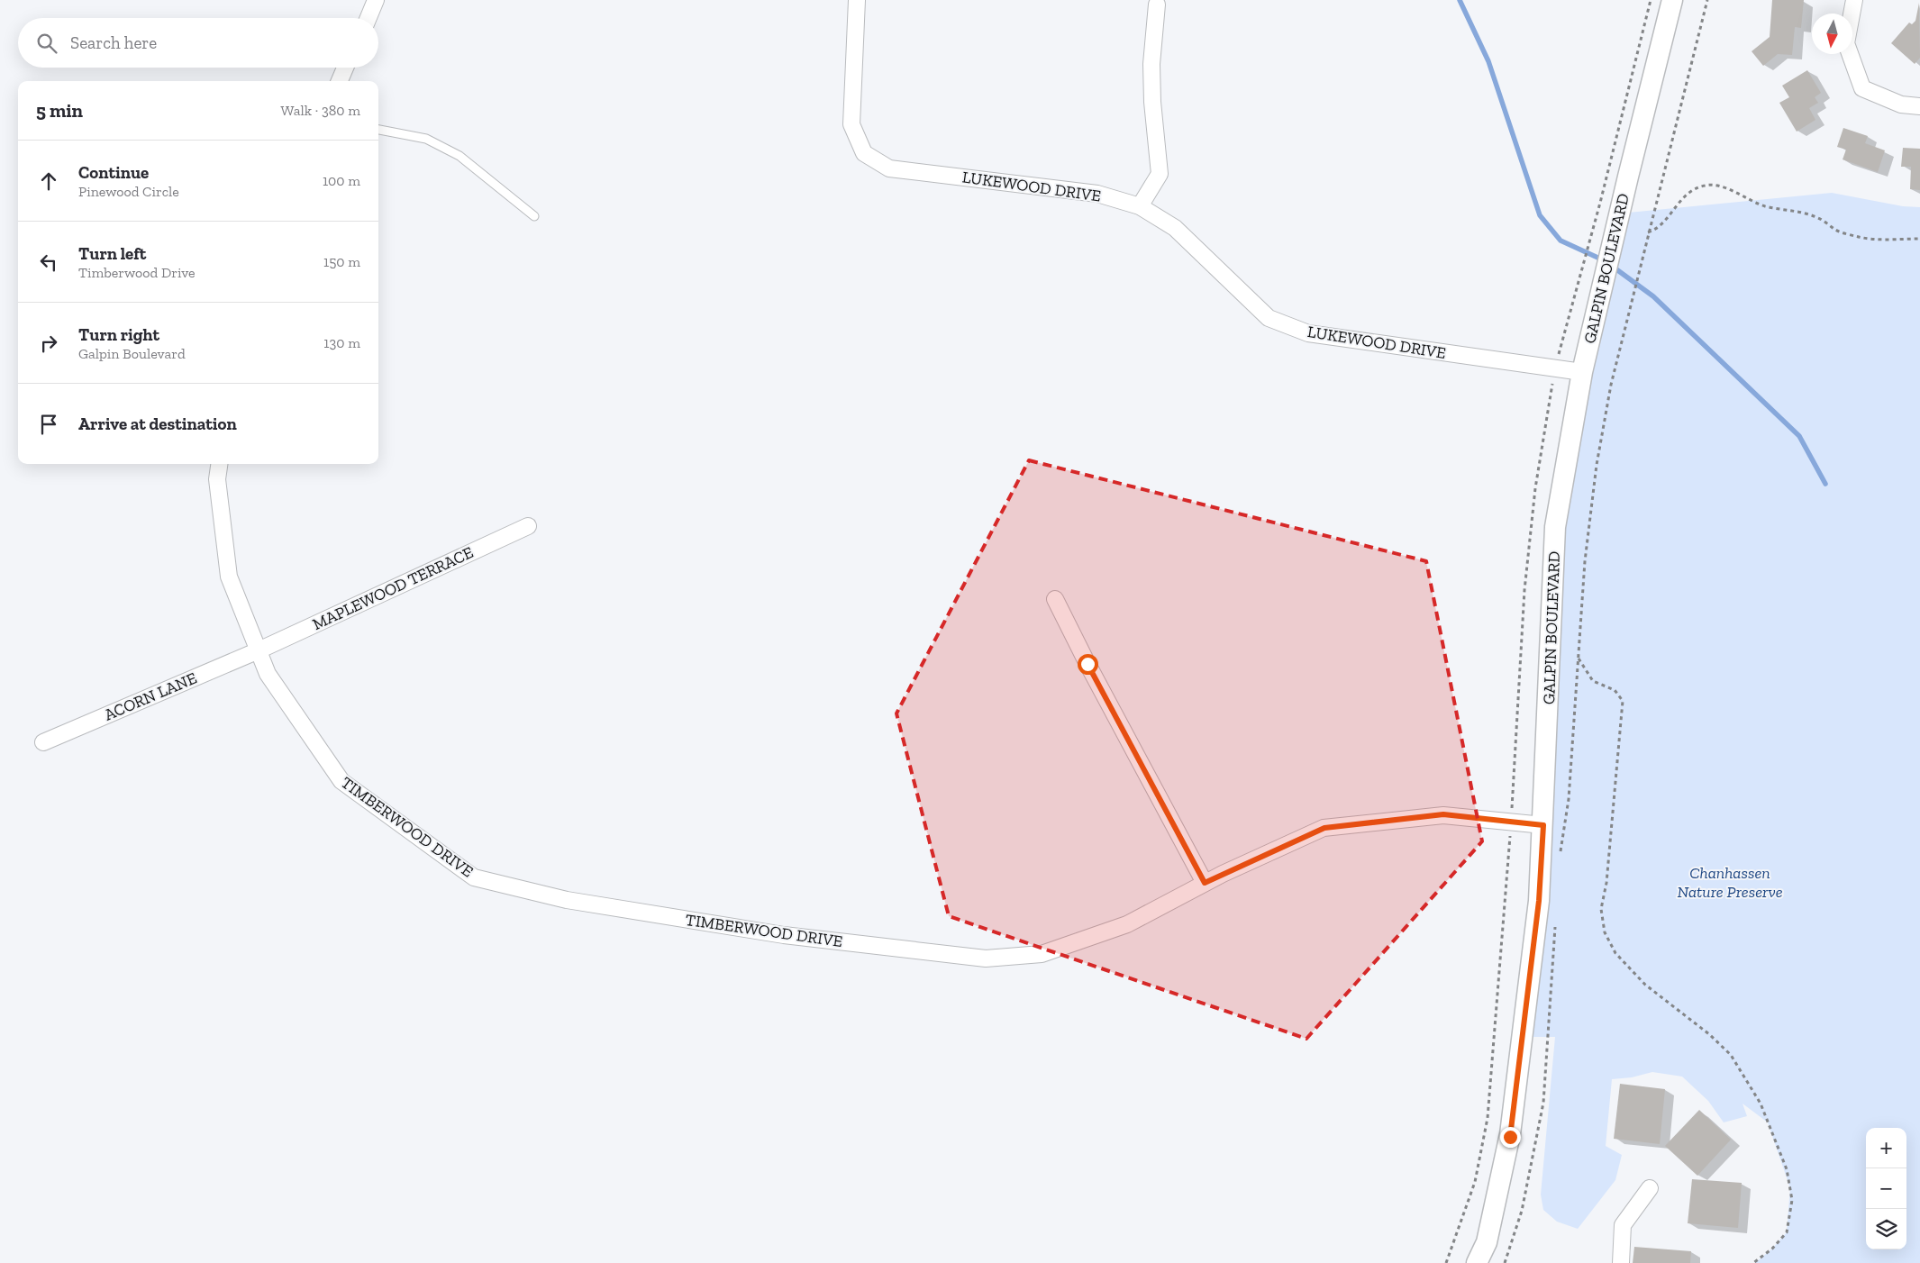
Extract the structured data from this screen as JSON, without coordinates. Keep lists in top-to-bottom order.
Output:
{
  "streets": {
    "street": [
      "LUKEWOOD DRIVE",
      "GALPIN BOULEVARD",
      "MAPLEWOOD TERRACE",
      "ACORN LANE",
      "TIMBERWOOD DRIVE"
    ]
  },
  "crossings": [
    ["LUKEWOOD DRIVE", "GALPIN BOULEVARD"],
    ["GALPIN BOULEVARD", "TIMBERWOOD DRIVE"],
    ["MAPLEWOOD TERRACE", "ACORN LANE"],
    ["MAPLEWOOD TERRACE", "TIMBERWOOD DRIVE"],
    ["ACORN LANE", "TIMBERWOOD DRIVE"]
  ],
  "parks": ["Chanhassen Nature Preserve"],
  "north": "bottom",
  "page": {
    "search": "Search here",
    "heading": ["5 min", "Walk · 380 m"],
    "list": [
      ["Continue", "Pinewood Circle", "100 m"],
      ["Turn left", "Timberwood Drive", "150 m"],
      ["Turn right", "Galpin Boulevard", "130 m"],
      "Arrive at destination"
    ],
    "map_buttons": ["+", "−"]
  }
}
